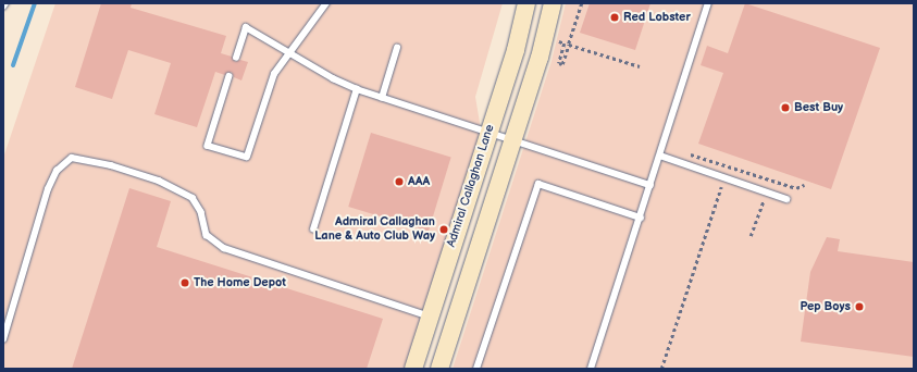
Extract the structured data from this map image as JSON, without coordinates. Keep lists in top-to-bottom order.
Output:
{
  "streets": {
    "main road": ["Admiral Callaghan Lane"]
  },
  "places": [
    "Red Lobster",
    "Best Buy",
    "AAA",
    "Admiral Callaghan Lane & Auto Club Way",
    "The Home Depot",
    "Pep Boys"
  ]
}
